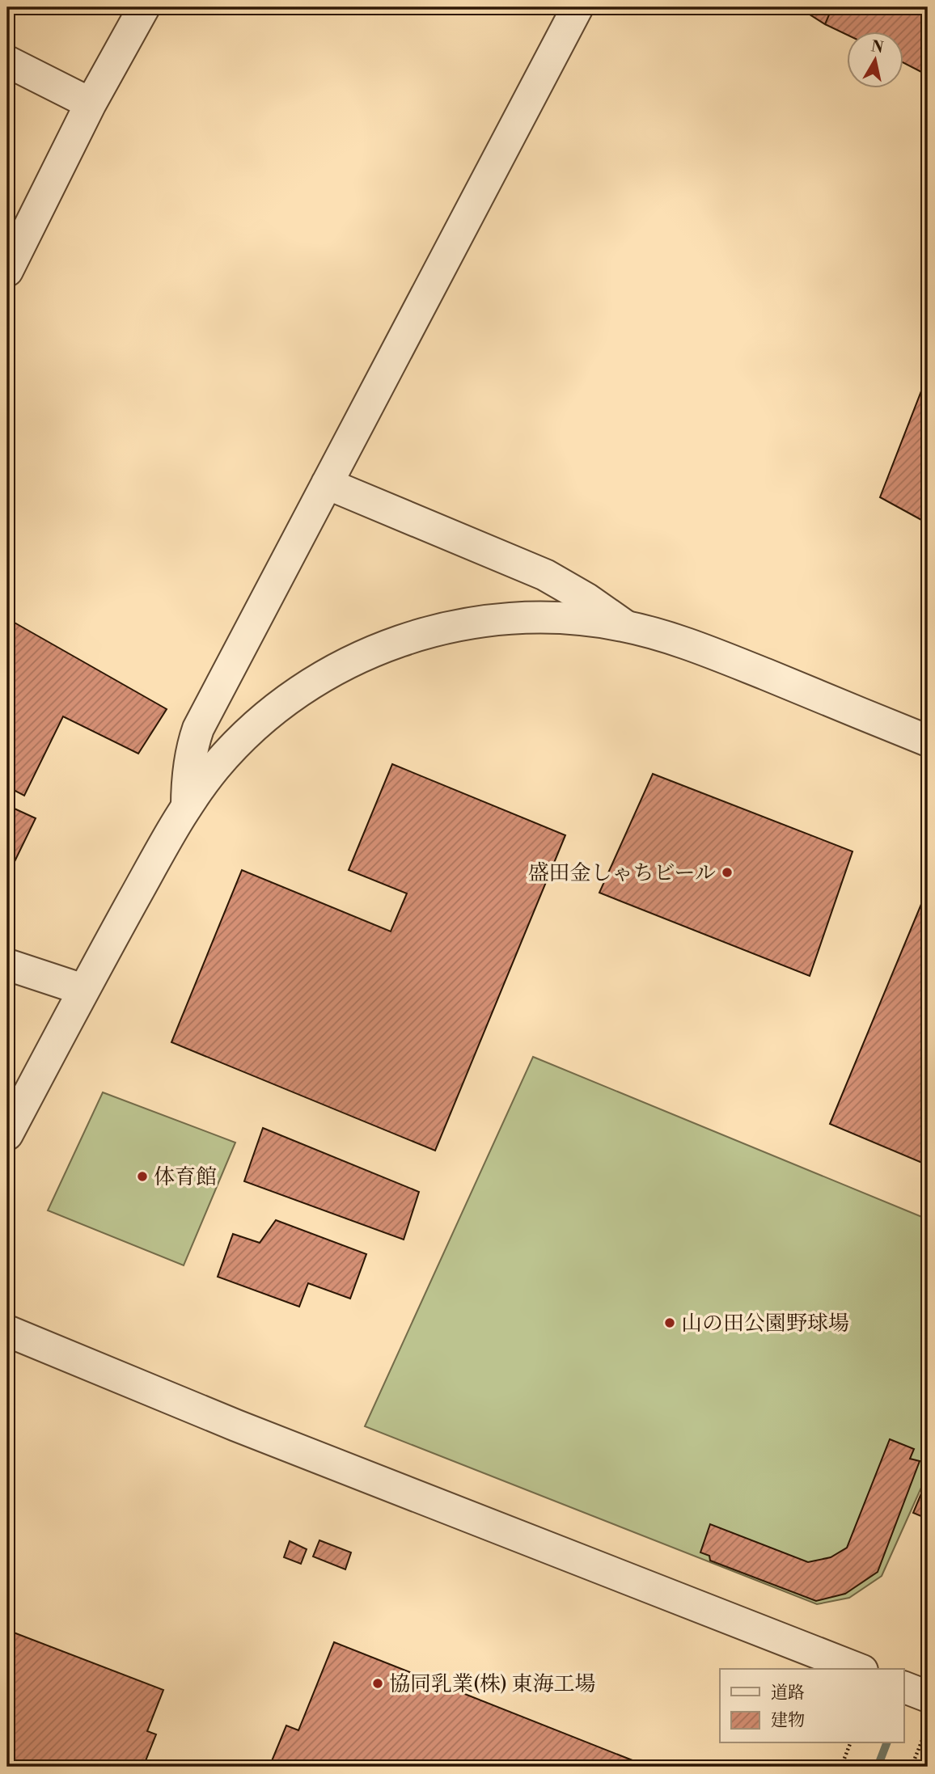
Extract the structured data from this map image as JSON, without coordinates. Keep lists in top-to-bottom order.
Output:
{
  "places": [
    "盛田金しゃちビール",
    "体育館",
    "山の田公園野球場",
    "協同乳業(株) 東海工場"
  ],
  "legend": ["道路", "建物"],
  "north": "top"
}
